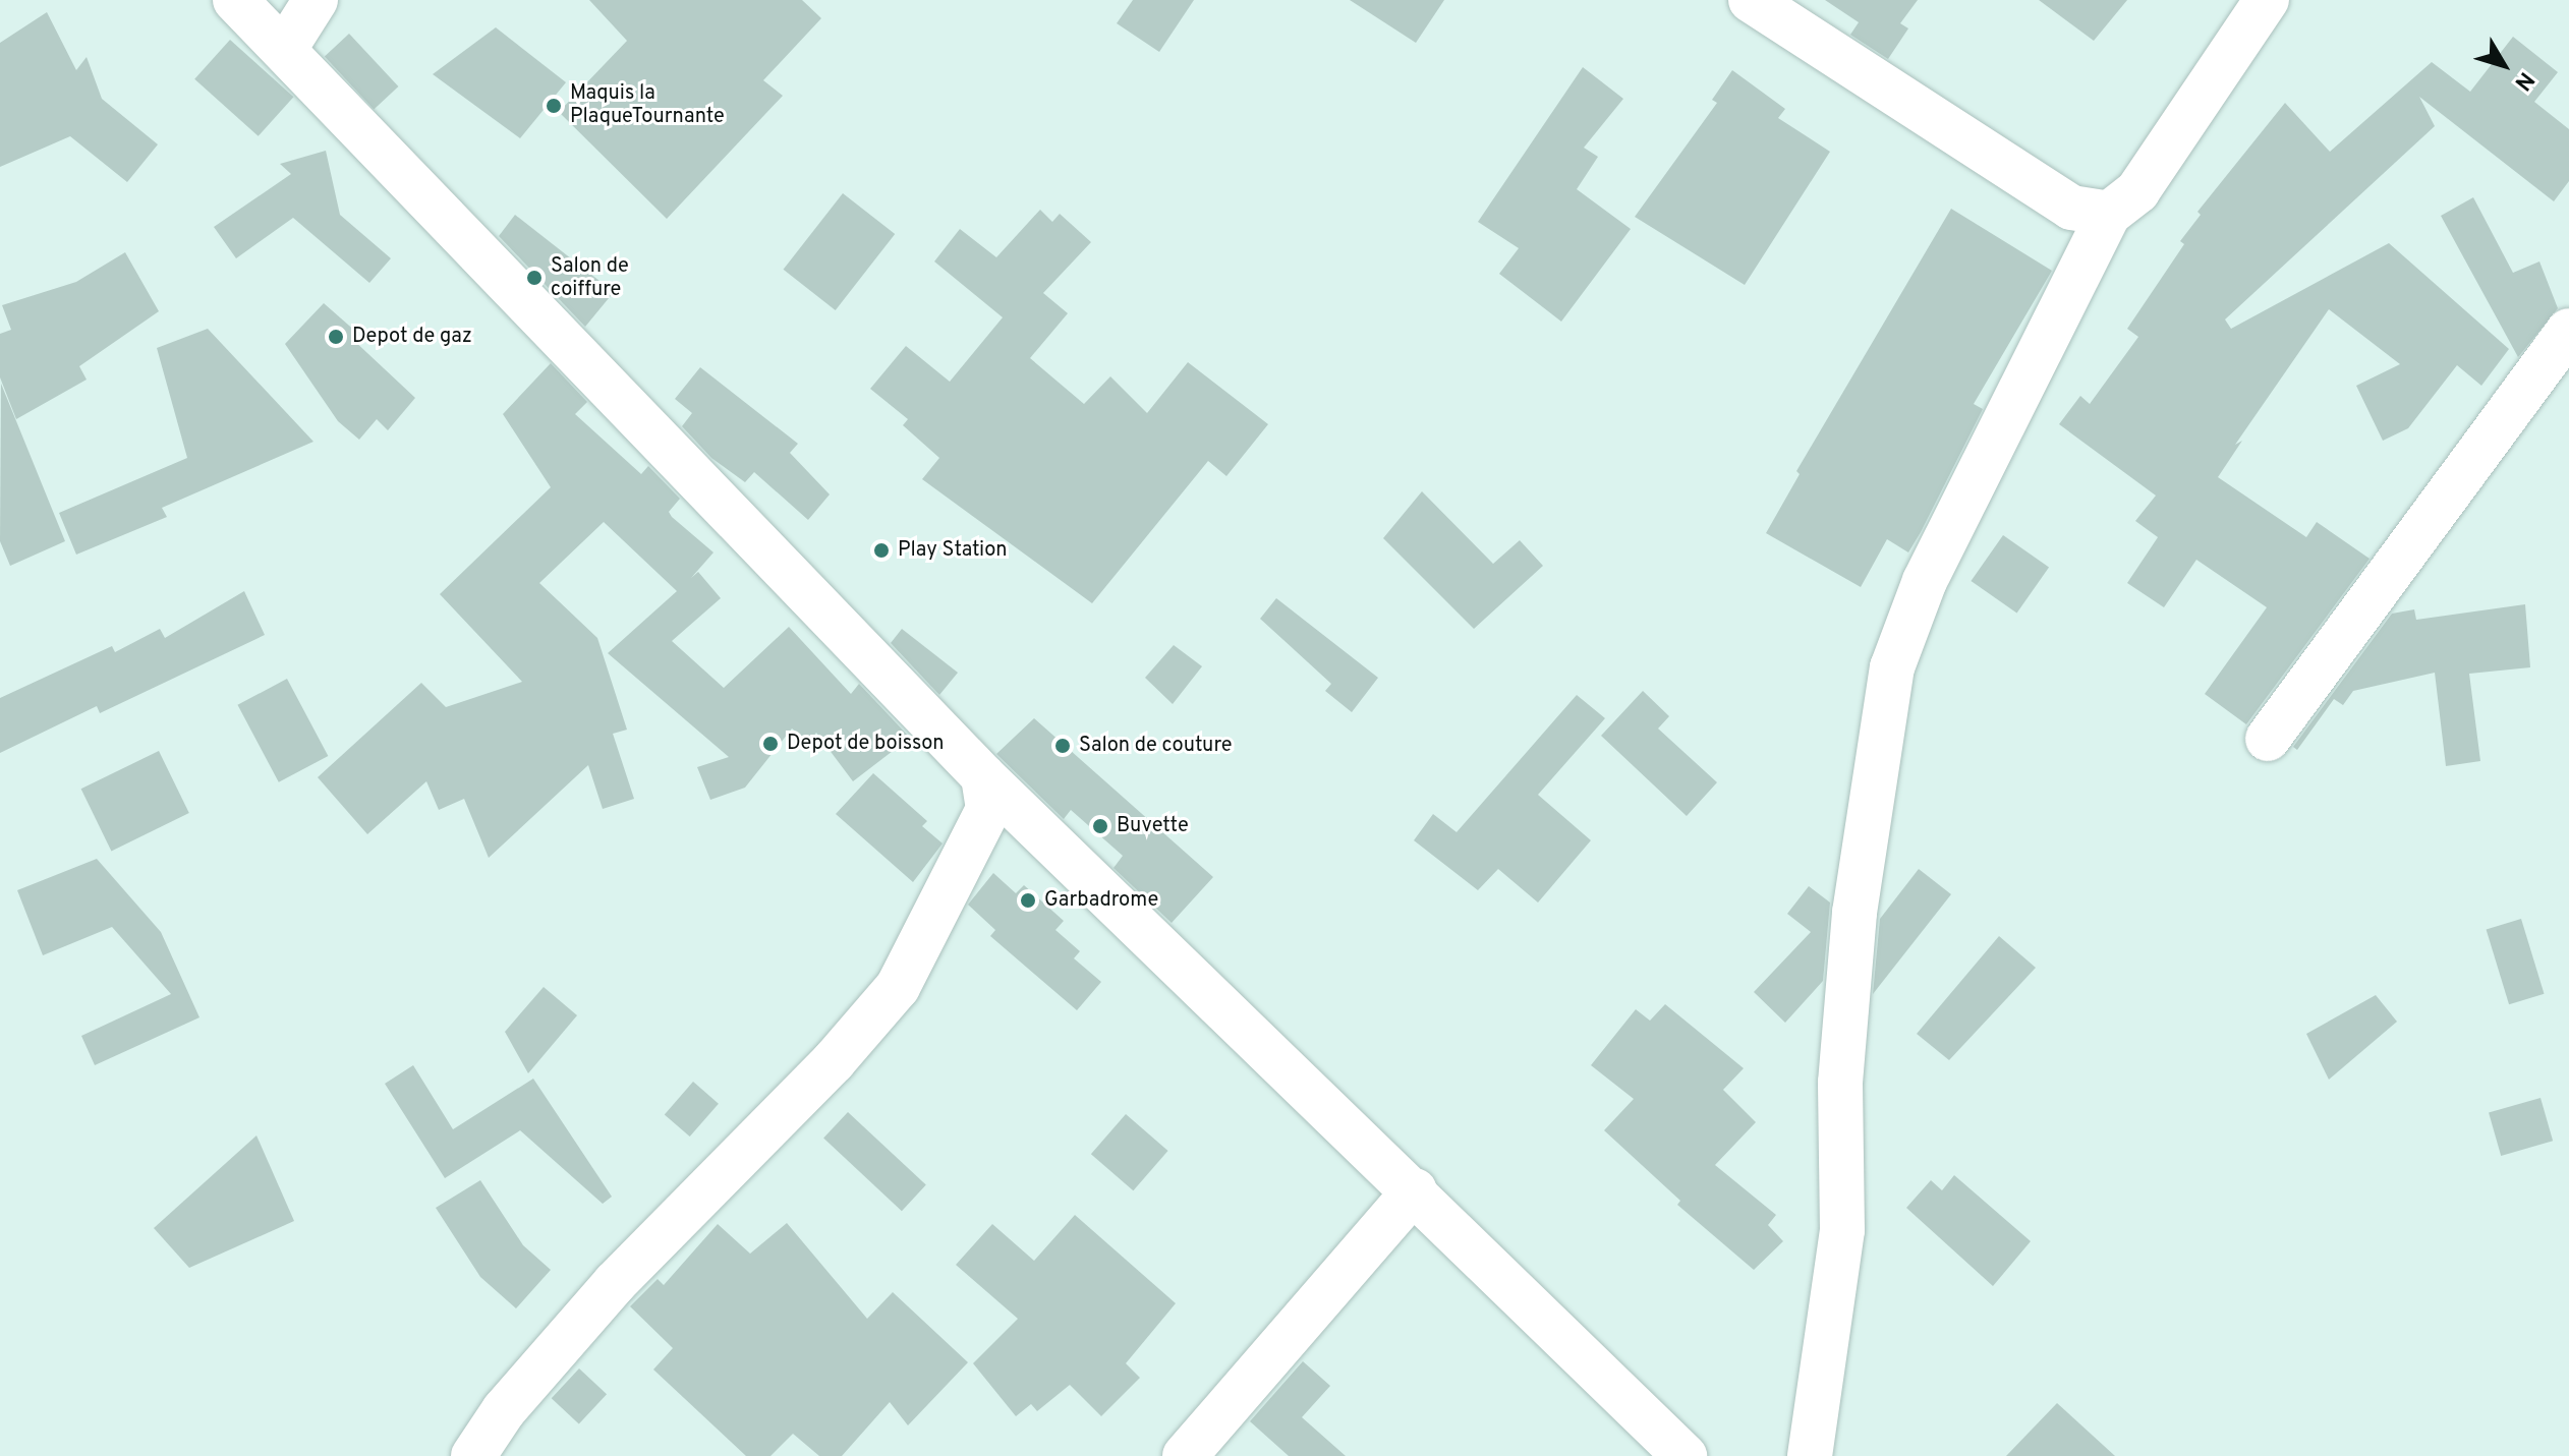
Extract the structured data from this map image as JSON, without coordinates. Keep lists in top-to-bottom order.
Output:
{
  "places": [
    "Maquis la PlaqueTournante",
    "Salon de coiffure",
    "Depot de gaz",
    "Play Station",
    "Depot de boisson",
    "Salon de couture",
    "Buvette",
    "Garbadrome"
  ],
  "north": "bottom right"
}
